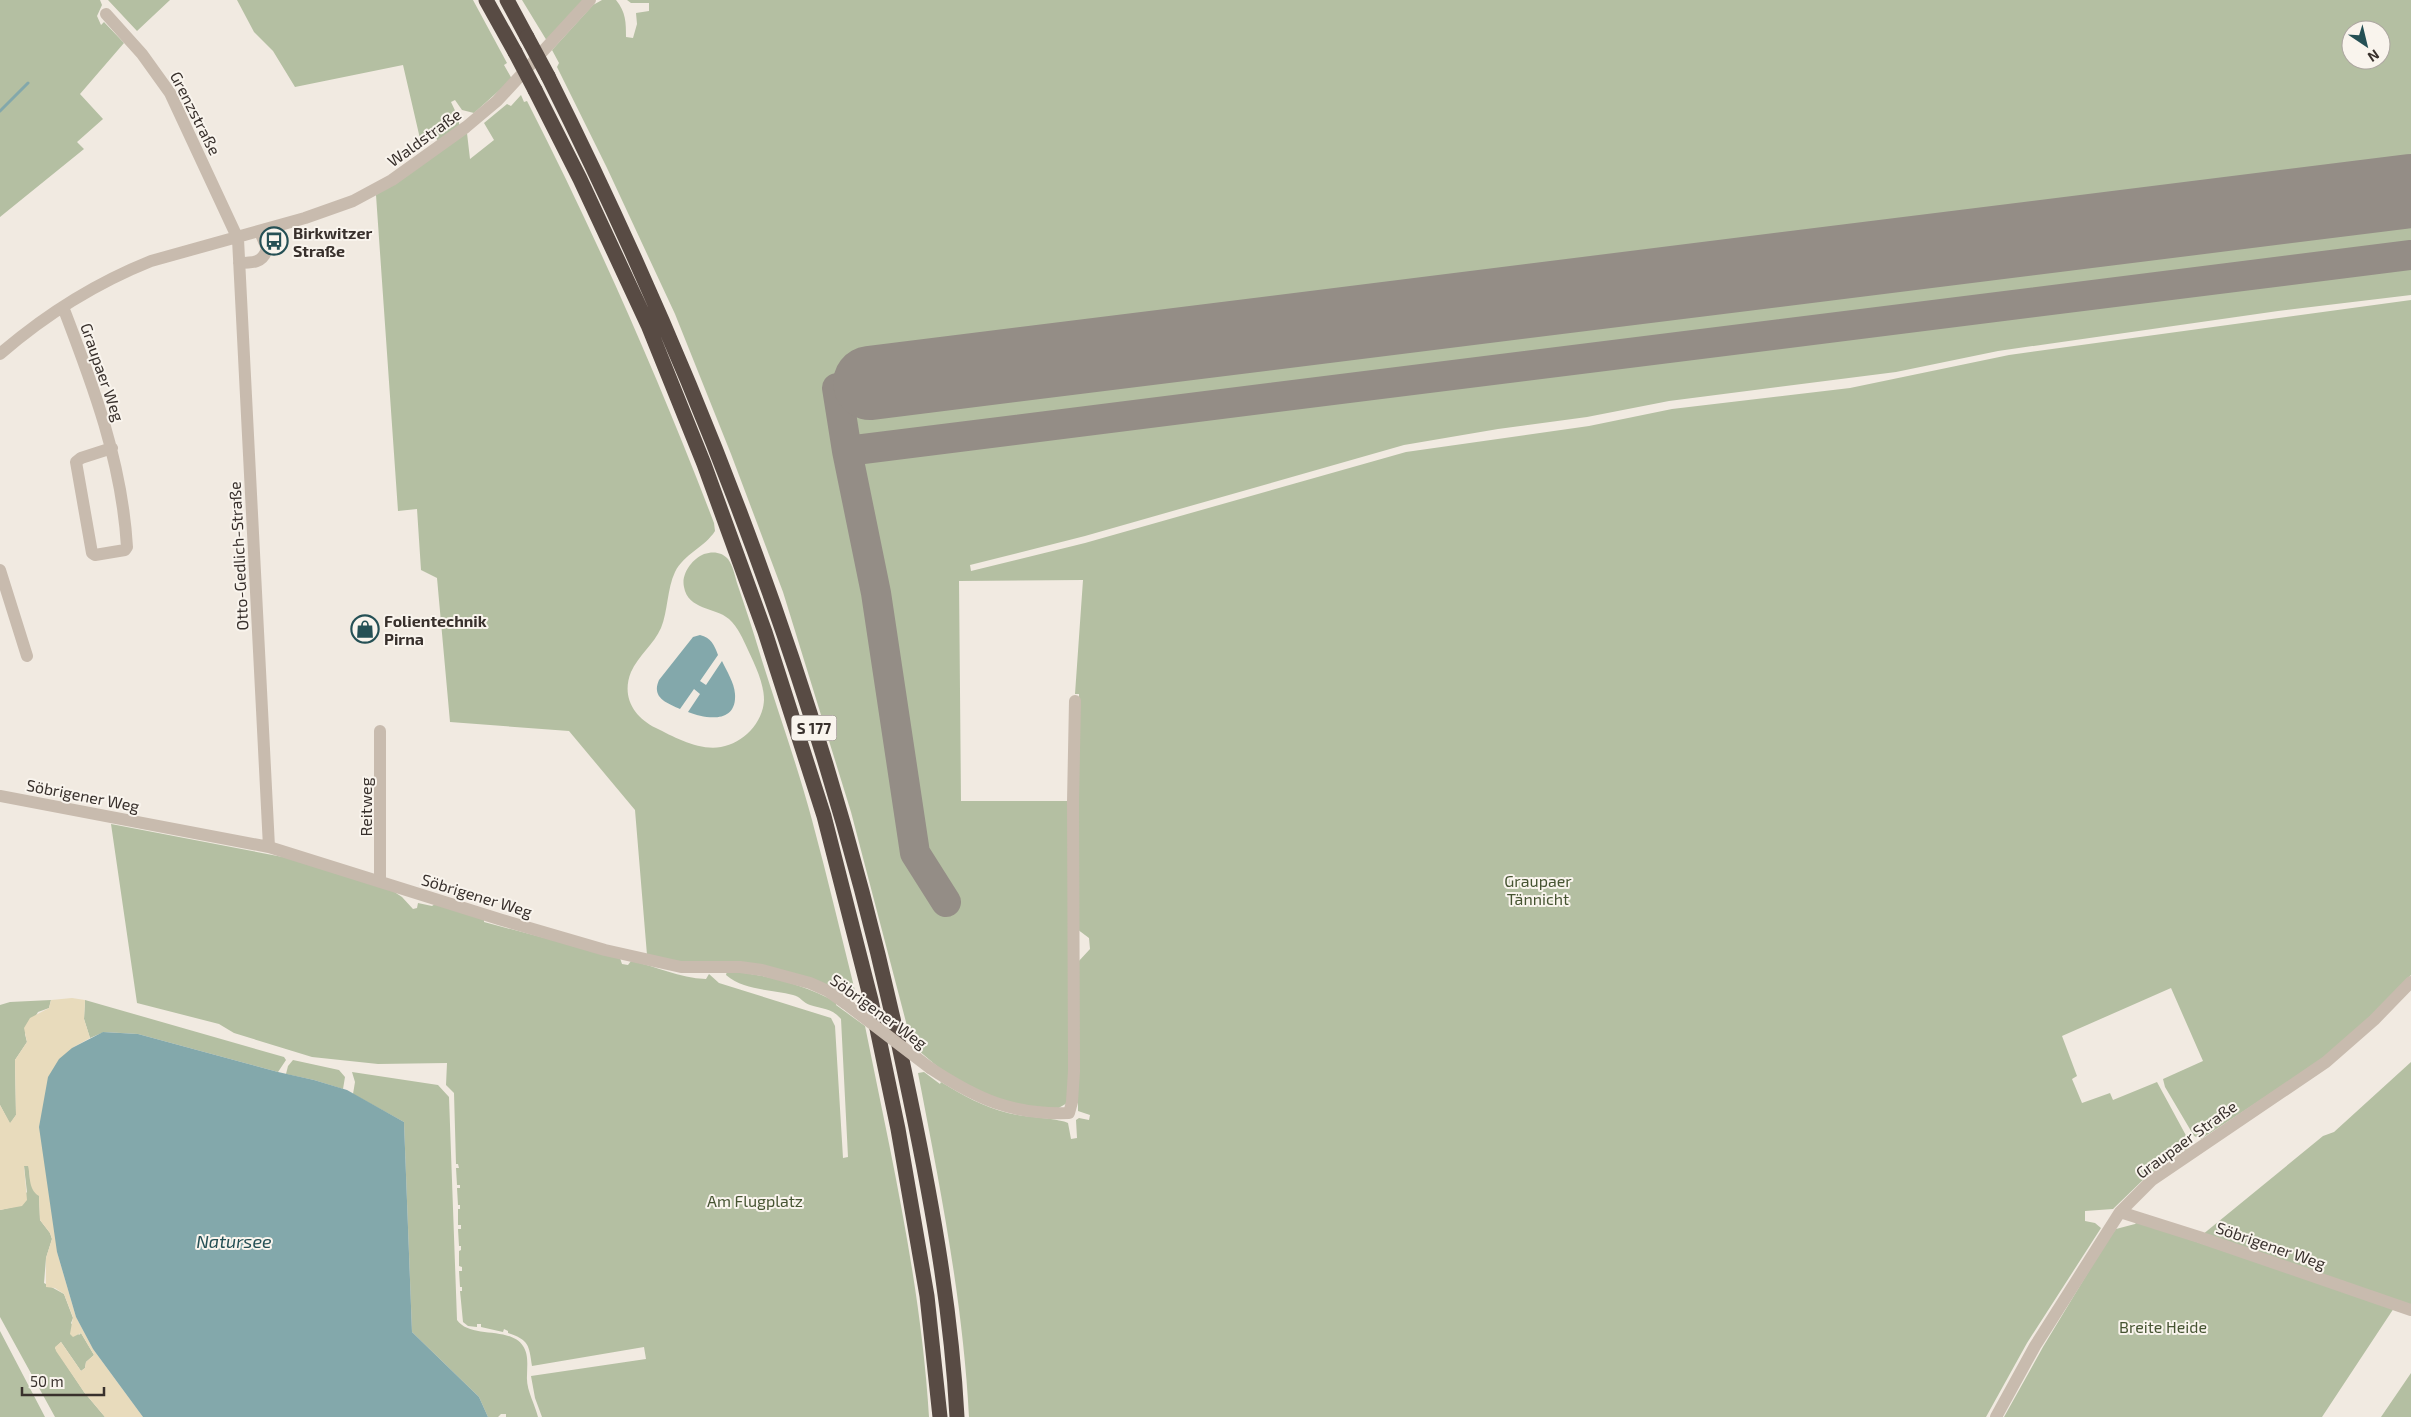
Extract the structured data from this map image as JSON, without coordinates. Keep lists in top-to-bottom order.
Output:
{
  "streets": {
    "highway": ["S 177"],
    "street": [
      "Grenzstraße",
      "Waldstraße",
      "Graupaer Weg",
      "Otto-Gedlich-Straße",
      "Söbrigener Weg",
      "Reitweg",
      "Graupaer Straße"
    ]
  },
  "crossings": [
    ["Grenzstraße", "Waldstraße"],
    ["Grenzstraße", "Otto-Gedlich-Straße"],
    ["Waldstraße", "Otto-Gedlich-Straße"],
    ["Otto-Gedlich-Straße", "Söbrigener Weg"],
    ["Söbrigener Weg", "Reitweg"],
    ["Söbrigener Weg", "Graupaer Straße"]
  ],
  "water": ["Natursee"],
  "parks": ["Graupaer Tännicht", "Am Flugplatz", "Breite Heide"],
  "places": {
    "bus stop": ["Birkwitzer Straße"],
    "shop": ["Folientechnik Pirna"]
  },
  "scale_bar": "50 m",
  "north": "bottom right"
}
